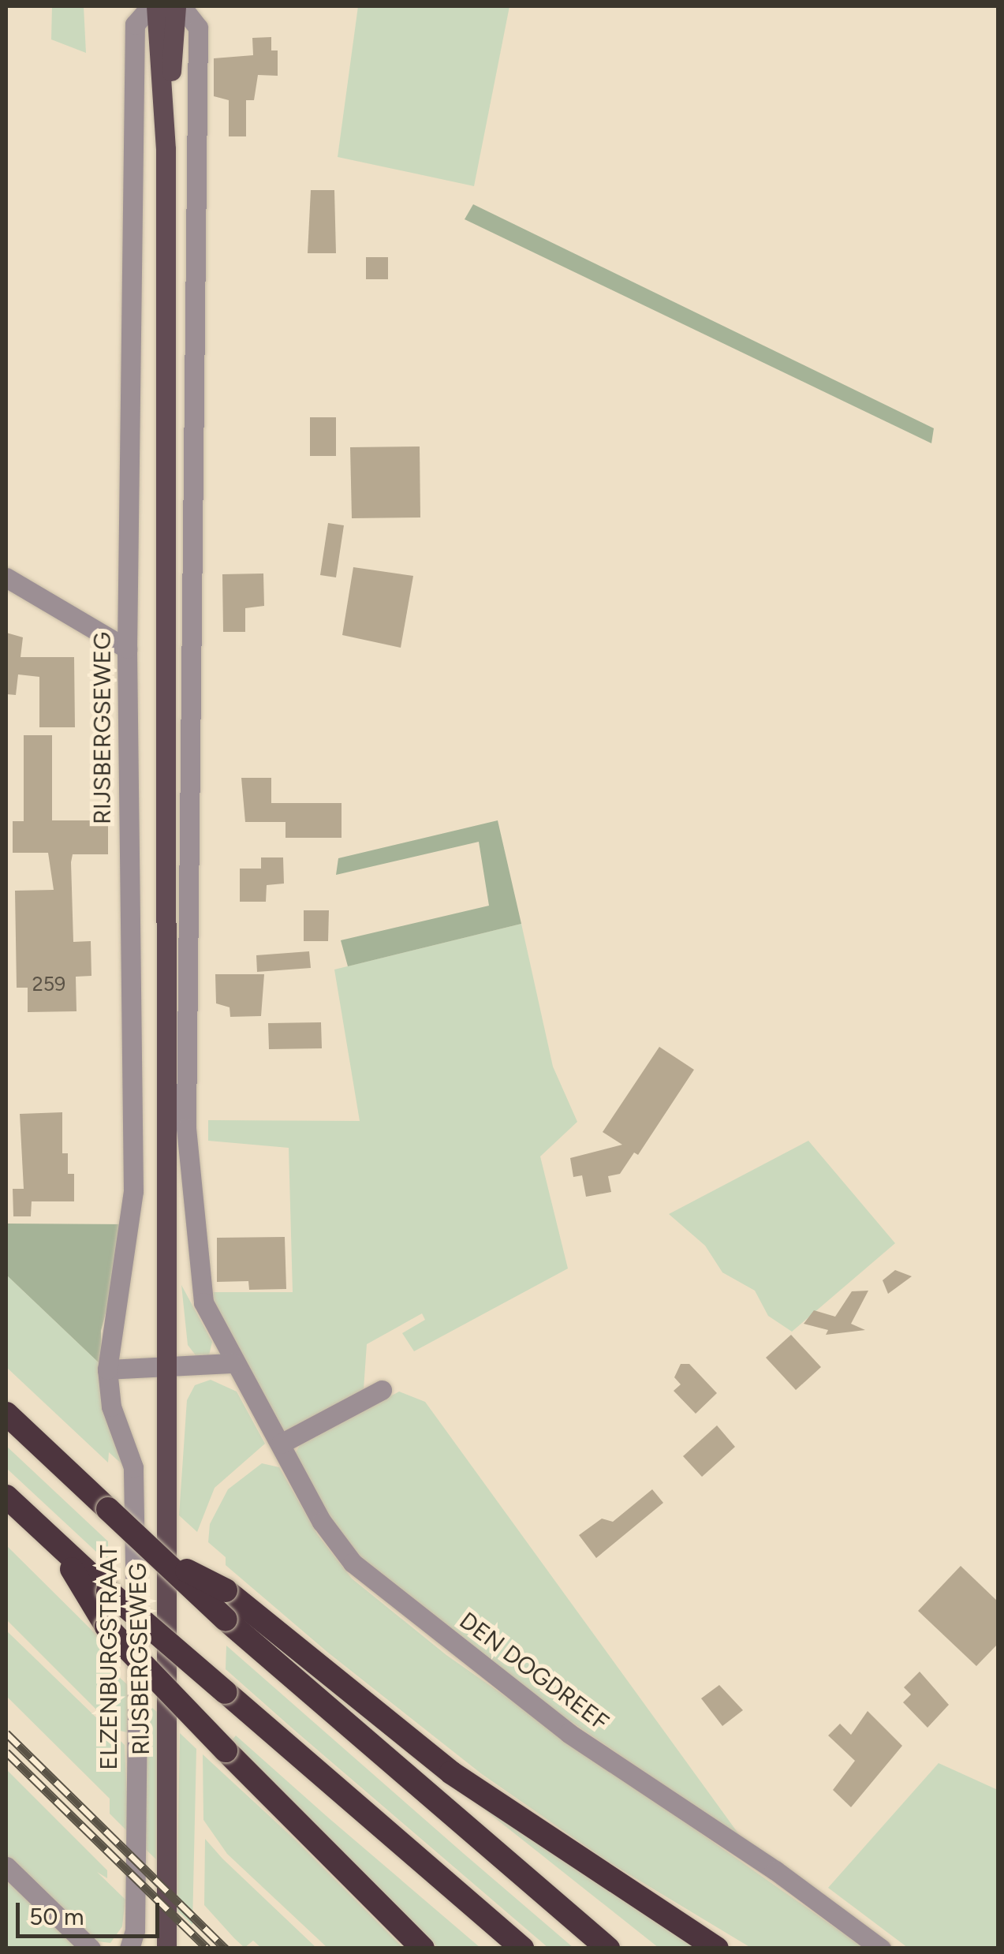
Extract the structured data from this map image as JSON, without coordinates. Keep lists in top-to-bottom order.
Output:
{
  "streets": {
    "main road": ["RIJSBERGSEWEG"],
    "street": ["ELZENBURGSTRAAT", "DEN DOGDREEF"]
  },
  "crossings": [
    ["RIJSBERGSEWEG", "ELZENBURGSTRAAT"]
  ],
  "house_numbers": ["259"],
  "scale_bar": "50 m"
}
